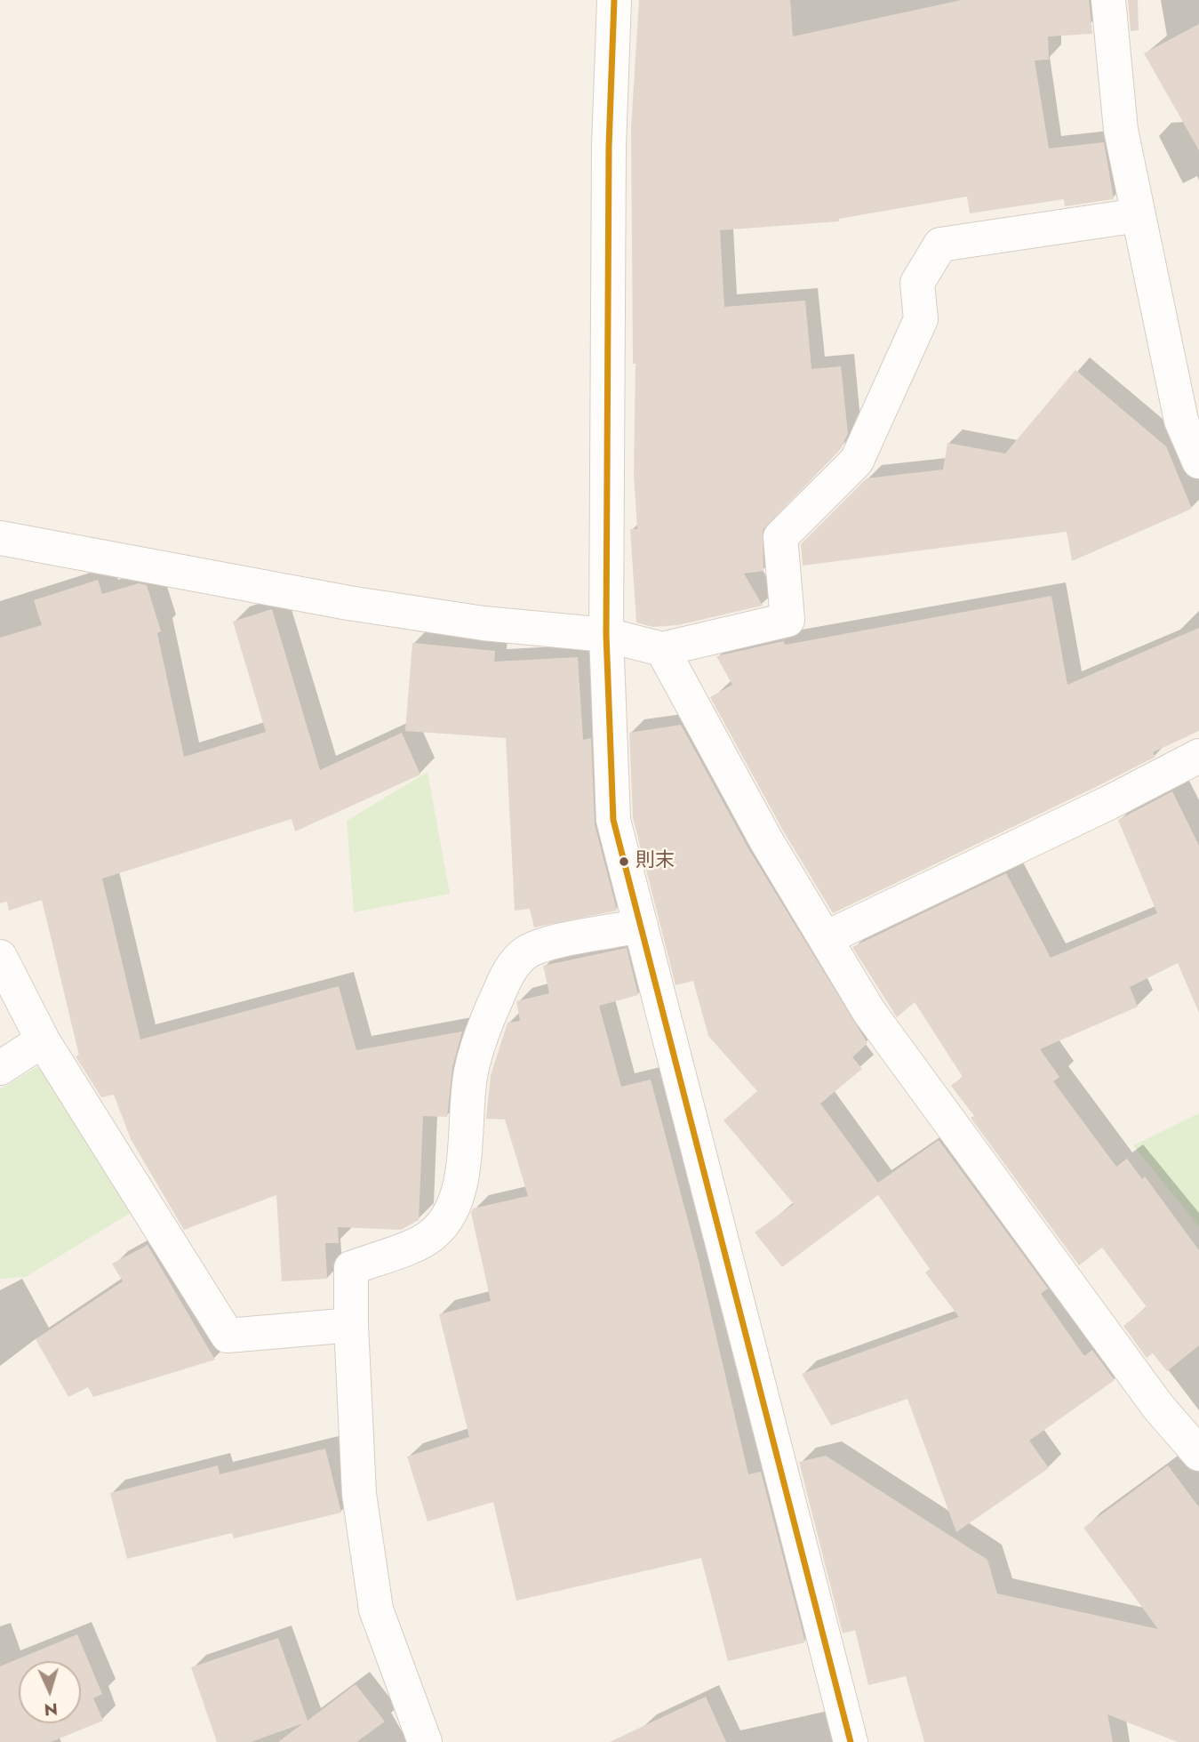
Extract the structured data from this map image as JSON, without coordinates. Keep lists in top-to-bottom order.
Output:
{
  "places": ["則末"],
  "north": "bottom"
}
